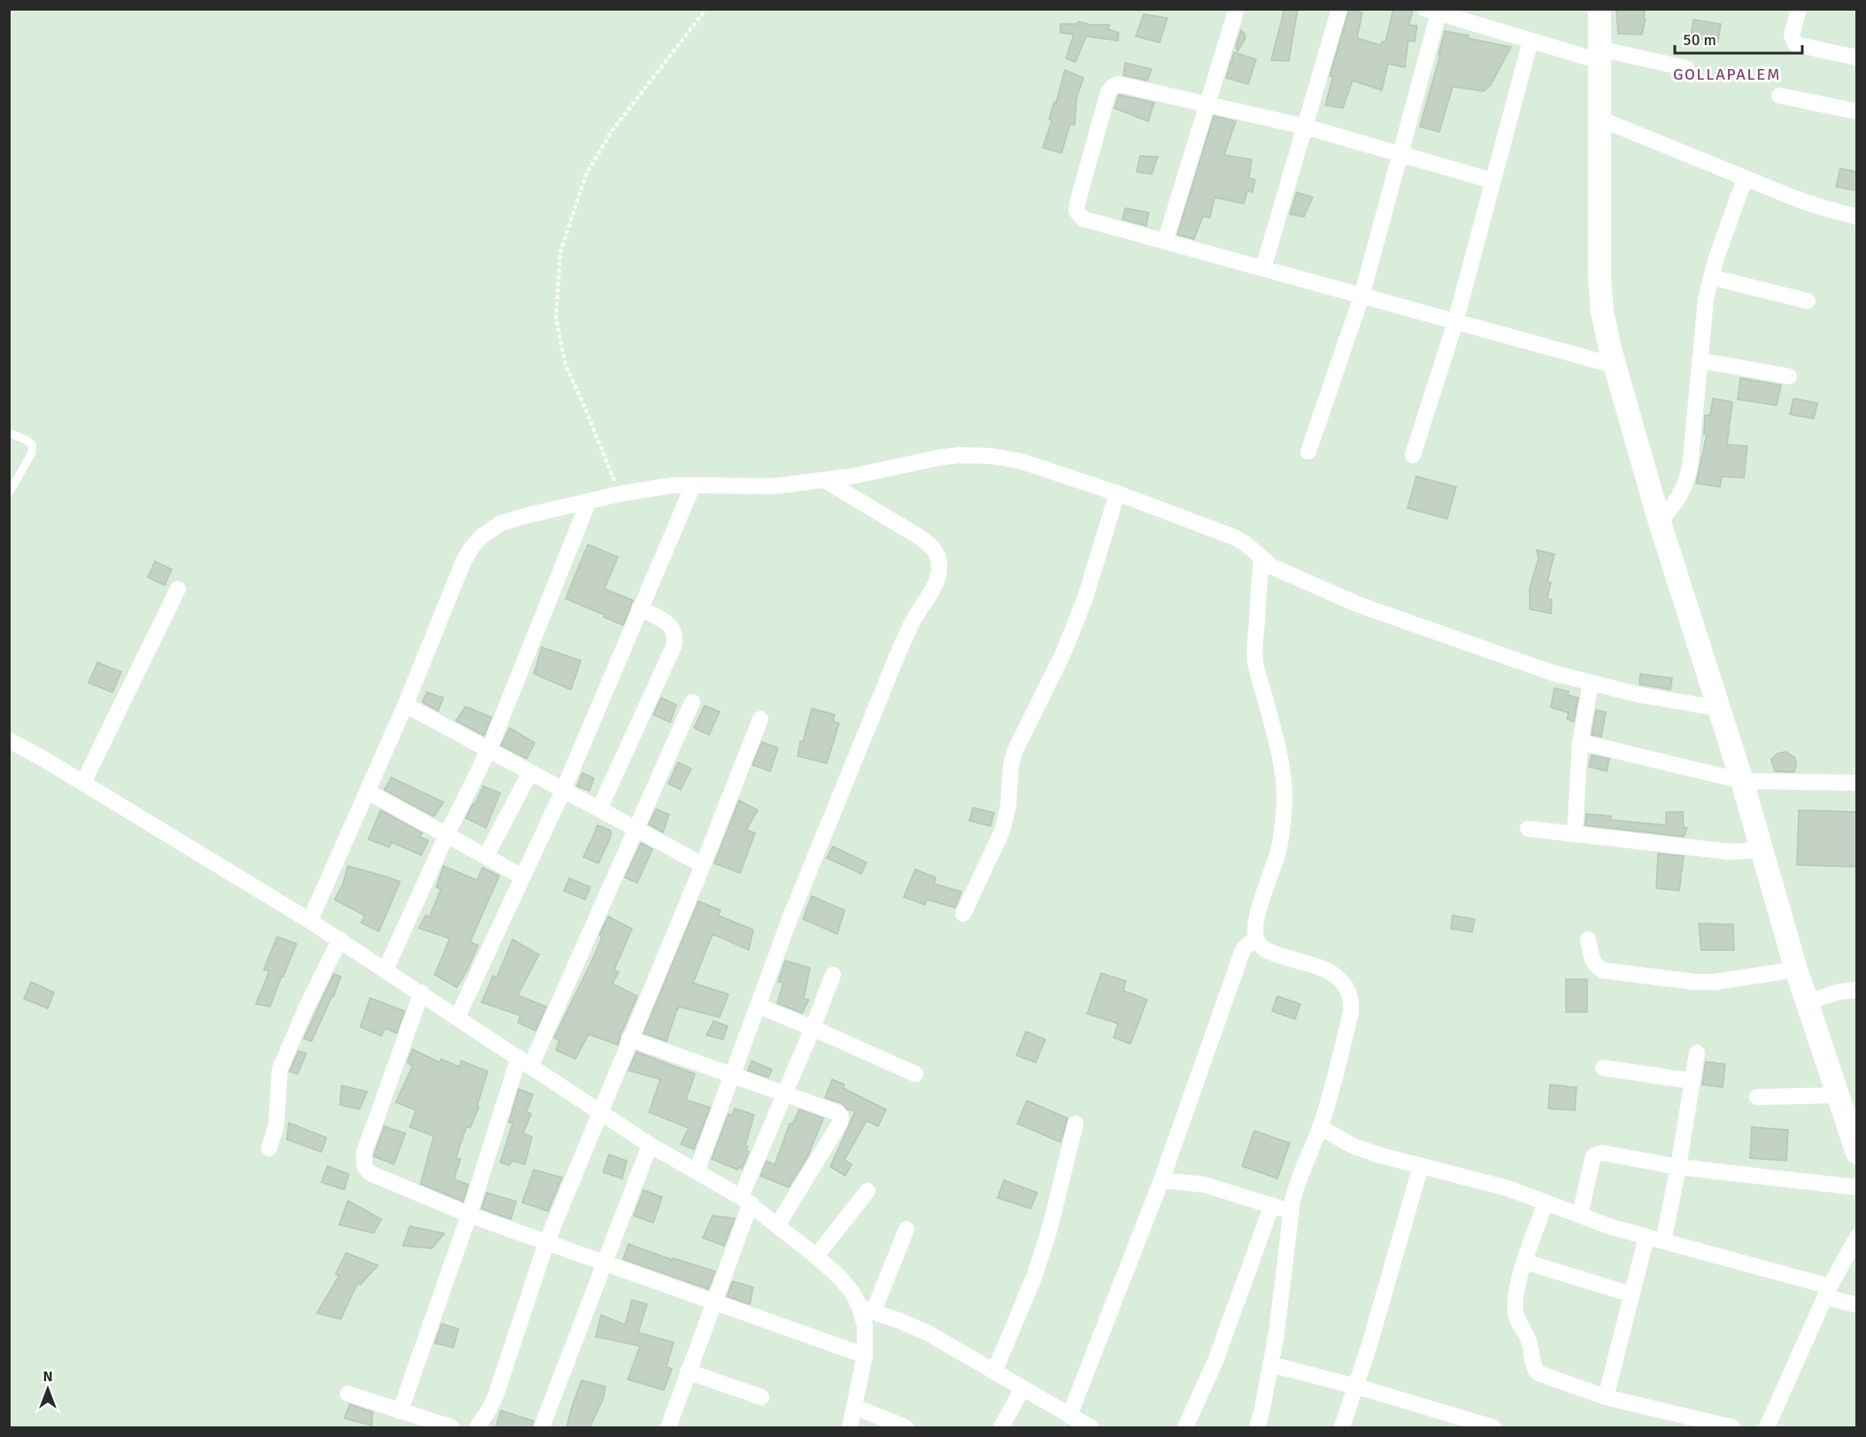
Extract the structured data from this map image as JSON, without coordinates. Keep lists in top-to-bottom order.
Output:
{
  "districts": ["GOLLAPALEM"],
  "scale_bar": "50 m",
  "north": "top"
}
